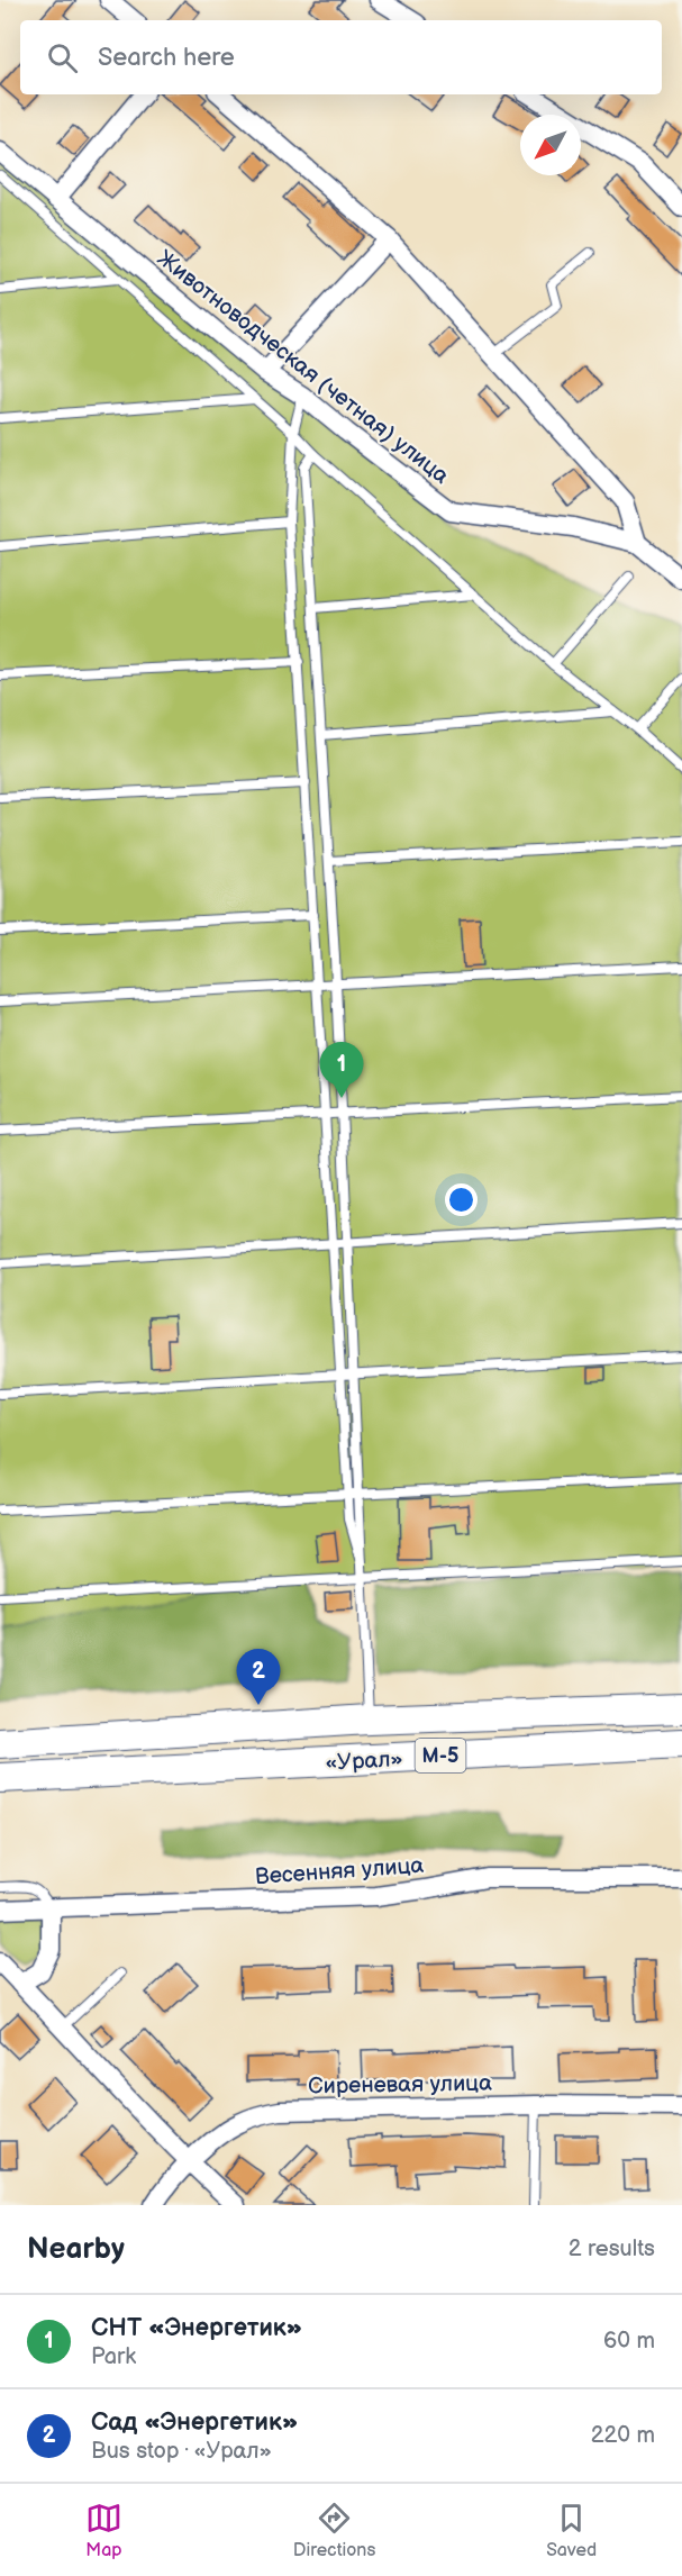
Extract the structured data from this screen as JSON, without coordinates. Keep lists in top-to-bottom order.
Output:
{
  "streets": {
    "main road": ["М-5", "«Урал»"],
    "street": ["Животноводческая (четная) улица", "Весенняя улица", "Сиреневая улица"]
  },
  "north": "bottom left",
  "page": {
    "search": "Search here",
    "pins": ["1", "2"],
    "heading": ["Nearby", "2 results"],
    "list": [
      {
        "mark": "1",
        "name": "СНТ «Энергетик»",
        "note": "Park",
        "value": "60 m"
      },
      {
        "mark": "2",
        "name": "Сад «Энергетик»",
        "note": "Bus stop · «Урал»",
        "value": "220 m"
      }
    ],
    "nav": ["Map", "Directions", "Saved"]
  }
}
